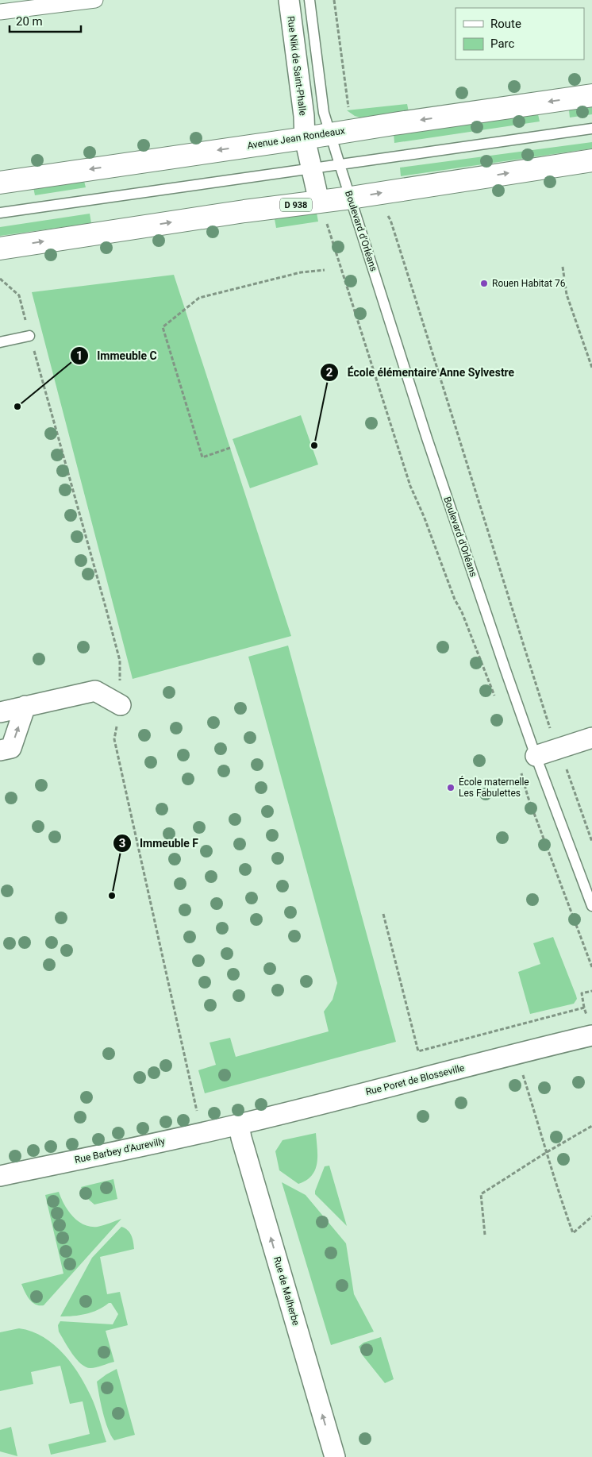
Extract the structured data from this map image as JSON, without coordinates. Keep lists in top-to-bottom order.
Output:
{
  "streets": {
    "main road": ["Avenue Jean Rondeaux", "D 938"],
    "street": [
      "Rue Niki de Saint-Phalle",
      "Rue Poret de Blosseville",
      "Rue Barbey d'Aurevilly",
      "Rue de Malherbe"
    ],
    "lane": ["Boulevard d'Orléans"]
  },
  "crossings": [
    ["Rue Niki de Saint-Phalle", "Avenue Jean Rondeaux"],
    ["Rue Niki de Saint-Phalle", "D 938"],
    ["D 938", "Boulevard d'Orléans"],
    ["Rue Poret de Blosseville", "Rue Barbey d'Aurevilly"],
    ["Rue Poret de Blosseville", "Rue de Malherbe"],
    ["Rue Barbey d'Aurevilly", "Rue de Malherbe"]
  ],
  "one_way": ["Rue de Malherbe"],
  "places": [
    "Rouen Habitat 76",
    "Immeuble C",
    "École élémentaire Anne Sylvestre",
    "École maternelle Les Fabulettes",
    "Immeuble F"
  ],
  "legend": ["Route", "Parc"],
  "scale_bar": "20 m"
}
